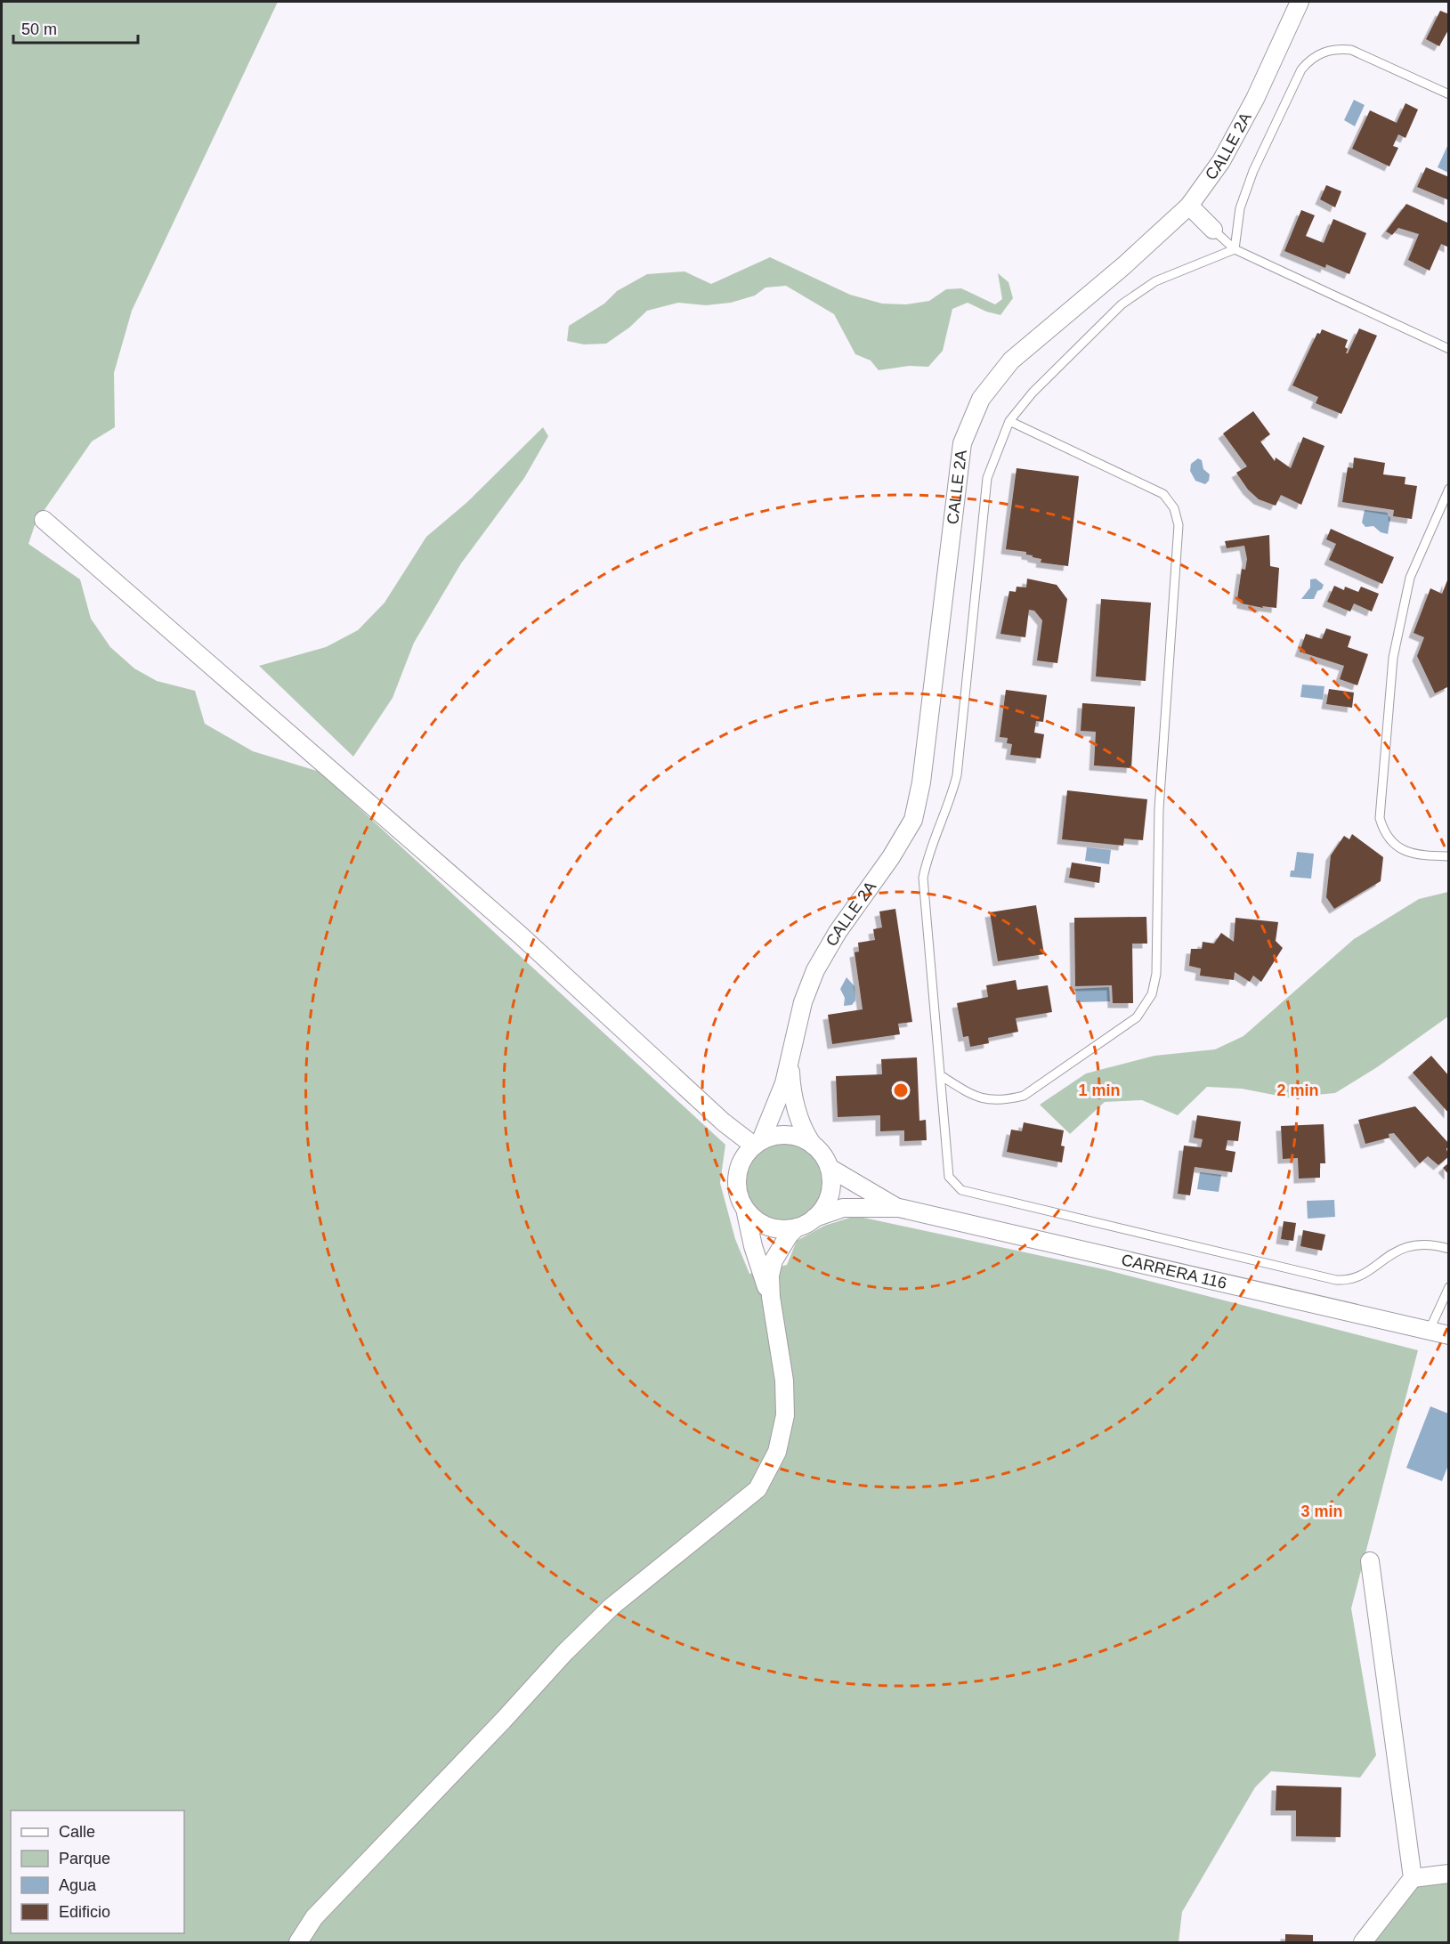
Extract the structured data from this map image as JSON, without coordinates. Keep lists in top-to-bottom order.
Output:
{
  "streets": {
    "street": ["CALLE 2A", "CARRERA 116"]
  },
  "crossings": [
    ["CALLE 2A", "CARRERA 116"]
  ],
  "legend": [
    "Calle",
    "Parque",
    "Agua",
    "Edificio"
  ],
  "scale_bar": "50 m",
  "rings": ["1 min", "2 min", "3 min"]
}
